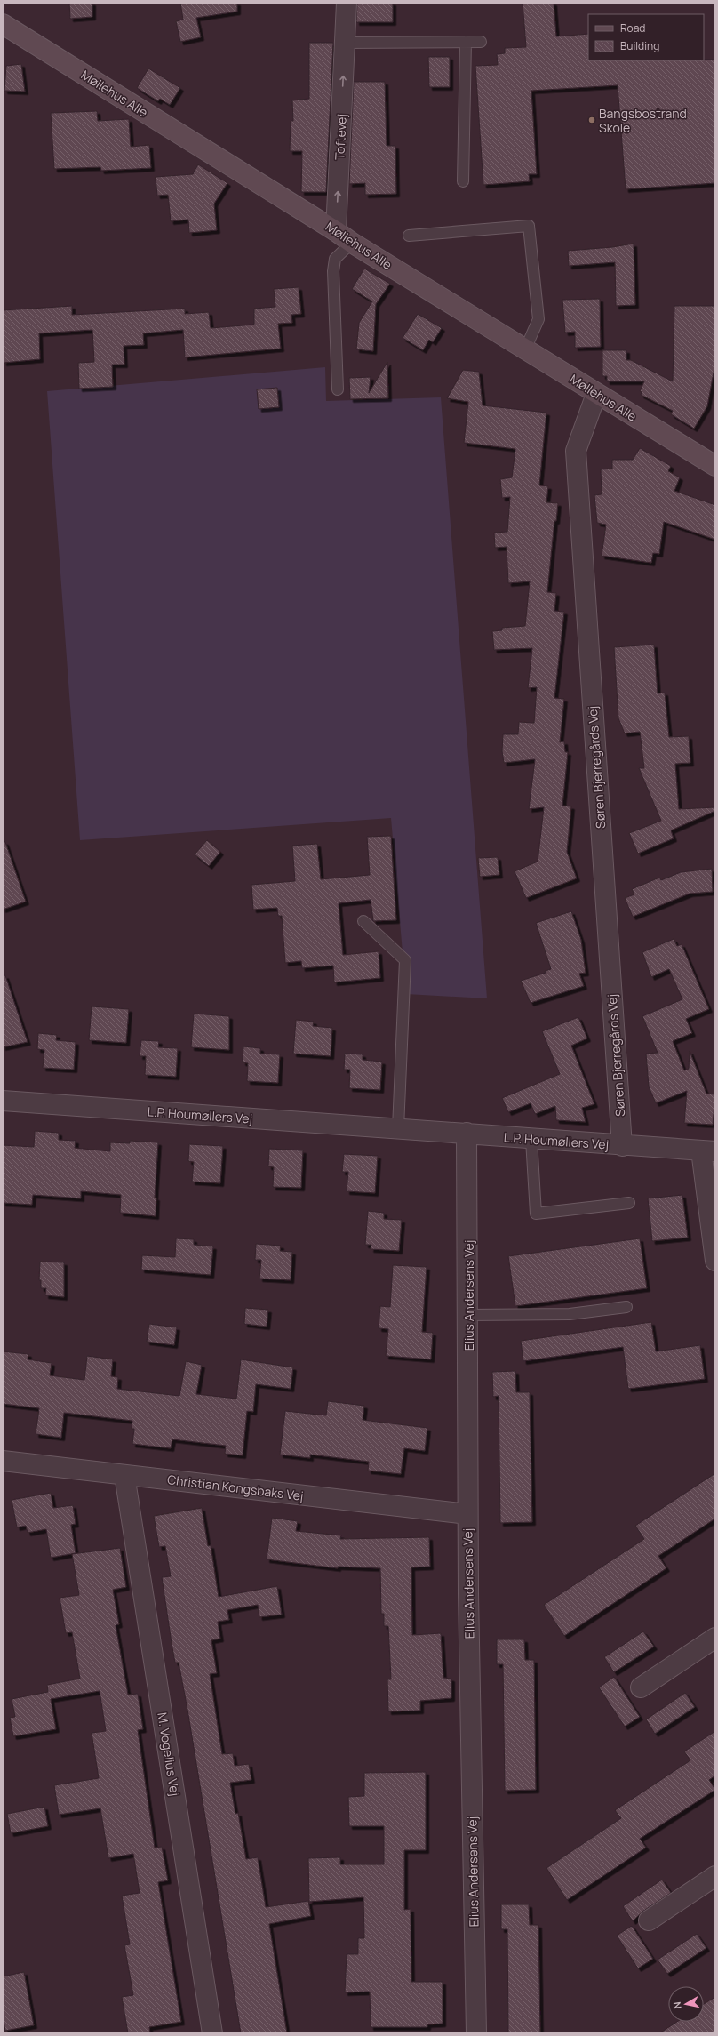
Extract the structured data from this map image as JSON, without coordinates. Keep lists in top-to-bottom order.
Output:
{
  "streets": {
    "street": [
      "Møllehus Alle",
      "Toftevej",
      "Søren Bjerregårds Vej",
      "L.P. Houmøllers Vej",
      "Elius Andersens Vej",
      "Christian Kongsbaks Vej",
      "M. Vogelius Vej"
    ]
  },
  "crossings": [
    ["Møllehus Alle", "Toftevej"],
    ["Møllehus Alle", "Søren Bjerregårds Vej"],
    ["Søren Bjerregårds Vej", "L.P. Houmøllers Vej"],
    ["L.P. Houmøllers Vej", "Elius Andersens Vej"],
    ["Elius Andersens Vej", "Christian Kongsbaks Vej"],
    ["Christian Kongsbaks Vej", "M. Vogelius Vej"]
  ],
  "one_way": ["Toftevej"],
  "places": ["Bangsbostrand Skole"],
  "legend": ["Road", "Building"],
  "north": "left"
}
